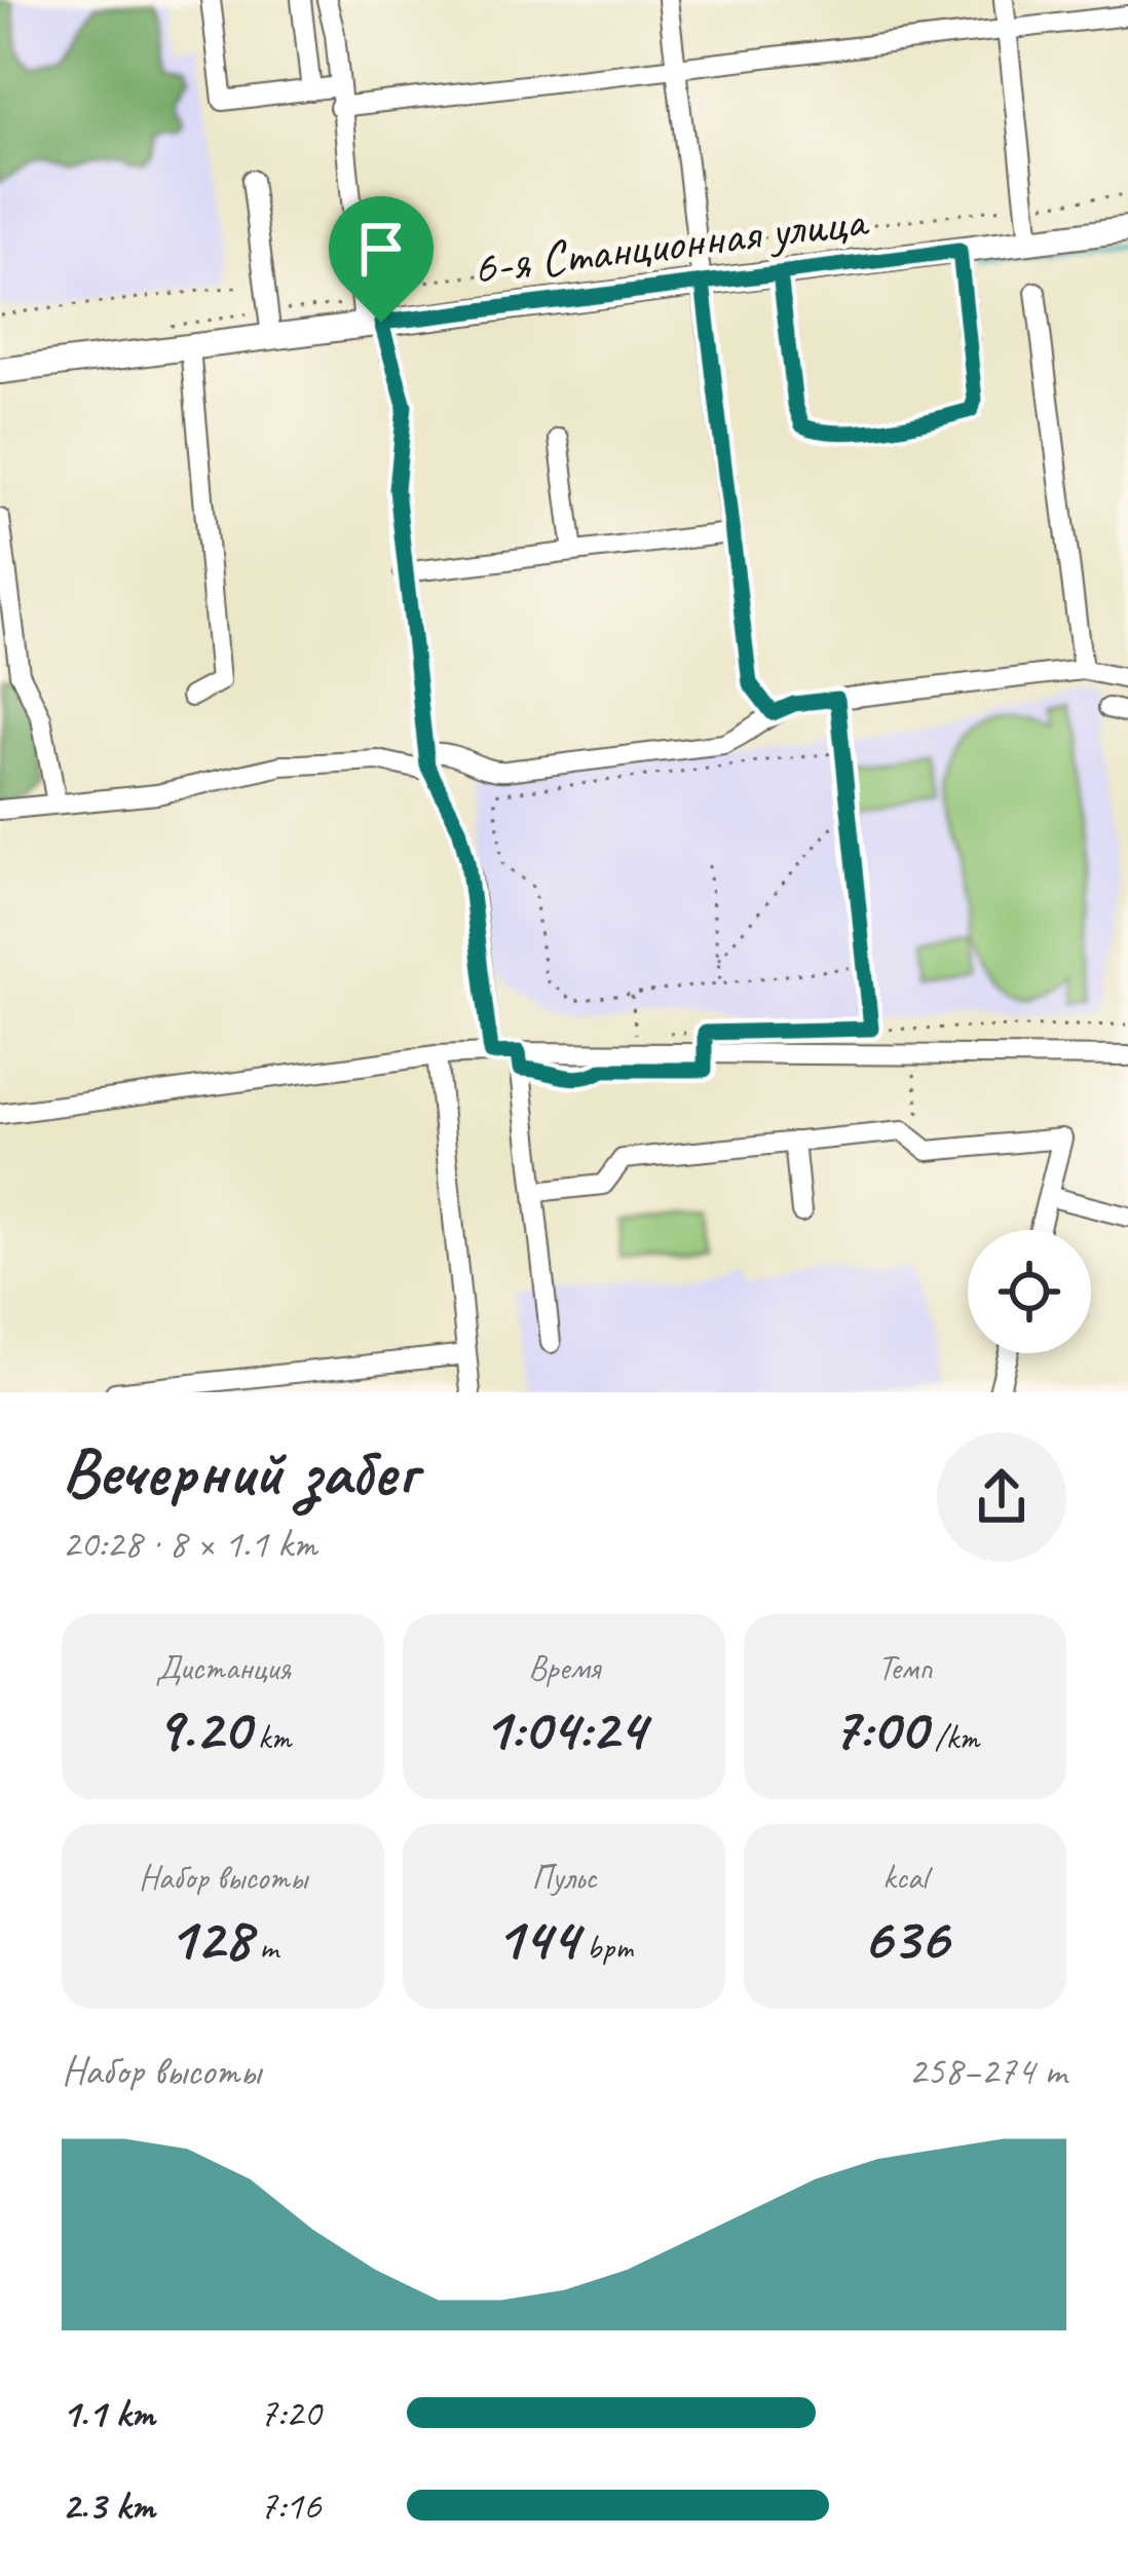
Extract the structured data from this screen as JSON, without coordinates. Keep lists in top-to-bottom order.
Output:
{
  "streets": {
    "main road": ["6-я Станционная улица"]
  },
  "page": {
    "heading": ["Вечерний забег", "20:28 · 8 × 1.1 km"],
    "stats": [
      ["Дистанция", "9.20 km"],
      ["Время", "1:04:24"],
      ["Темп", "7:00 /km"],
      ["Набор высоты", "128 m"],
      ["Пульс", "144 bpm"],
      ["kcal", "636"]
    ],
    "chart": ["Набор высоты", "258–274 m"],
    "list": [
      {
        "name": "1.1 km",
        "note": "7:20"
      },
      {
        "name": "2.3 km",
        "note": "7:16"
      }
    ]
  }
}
